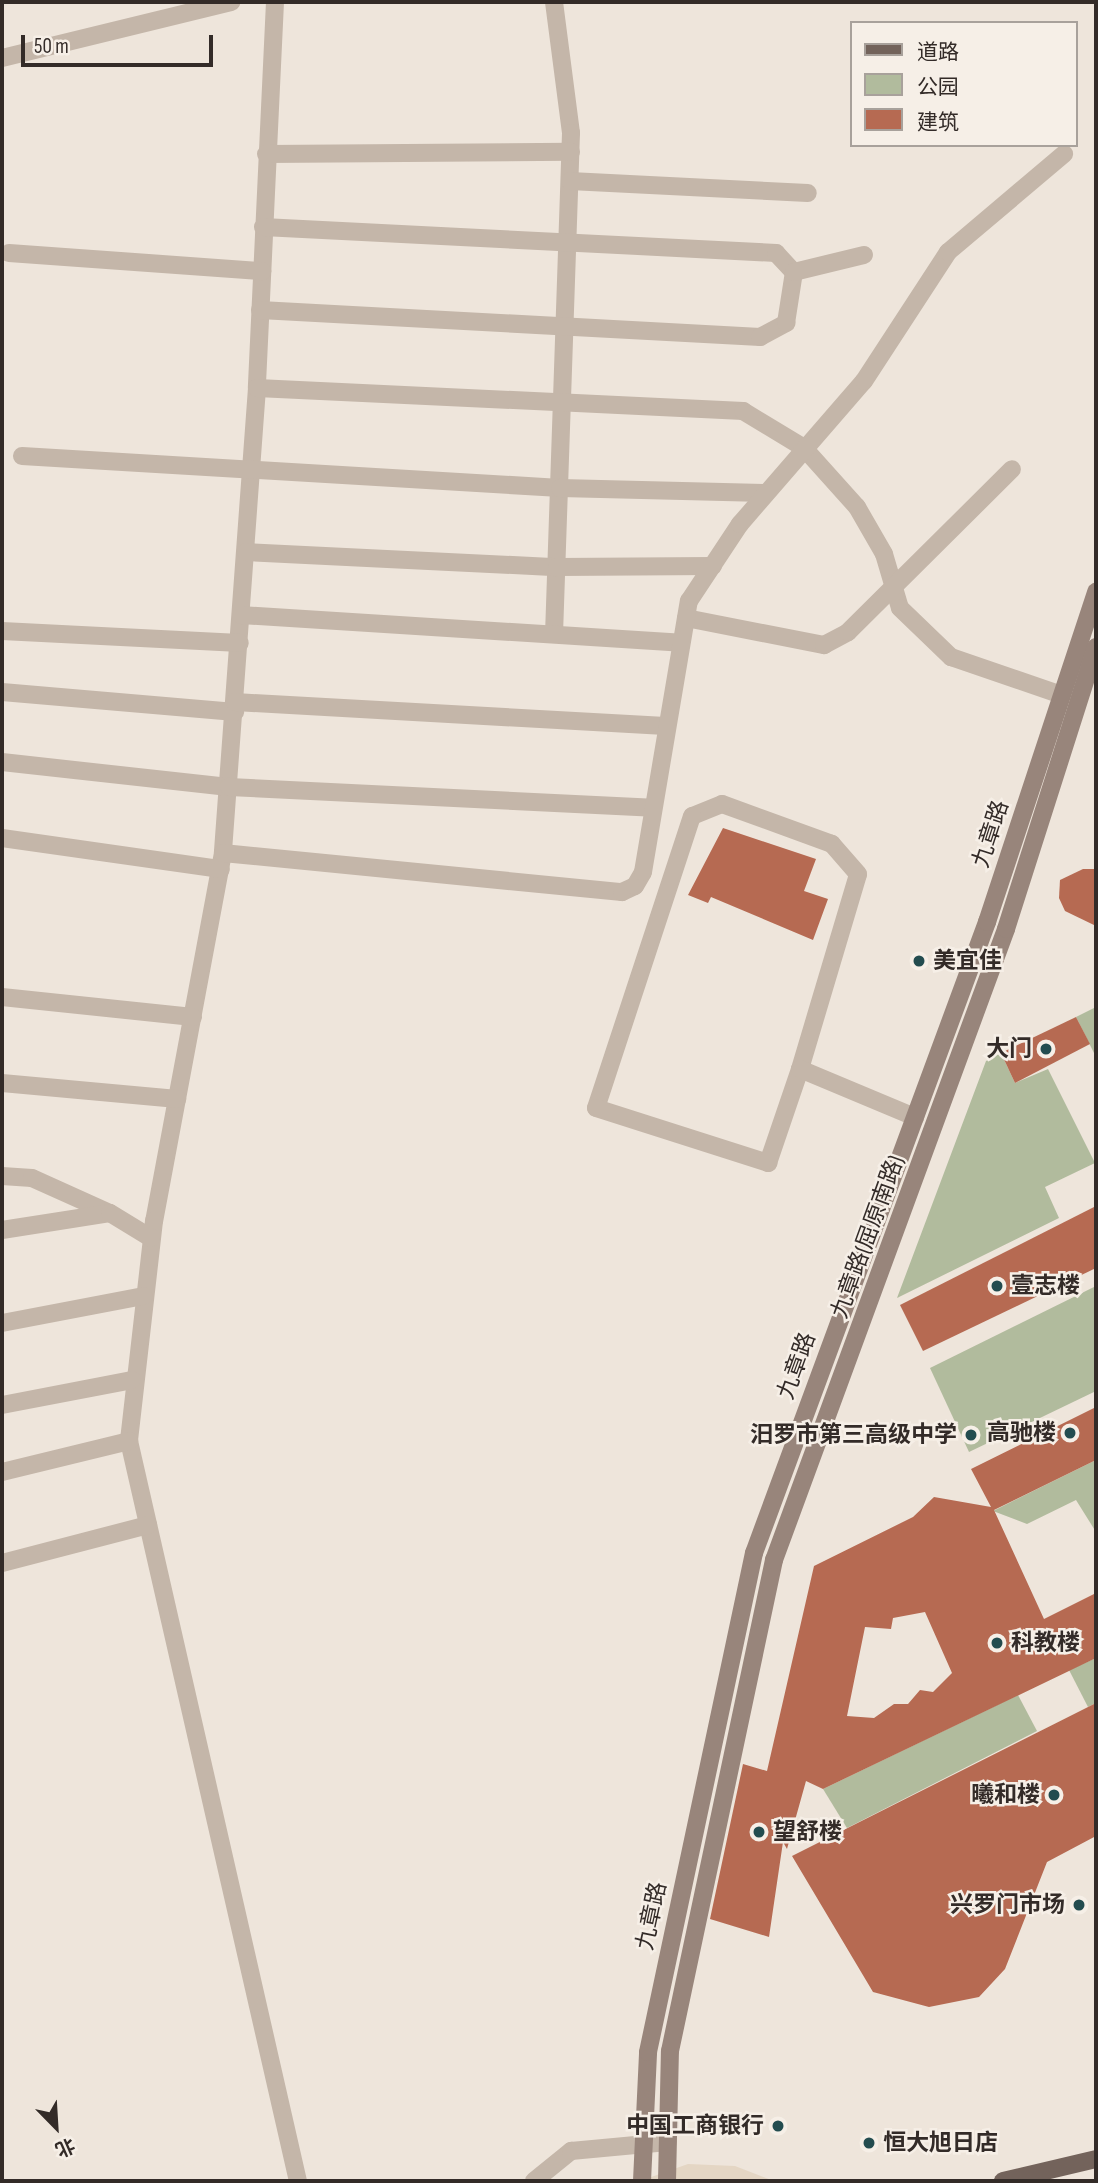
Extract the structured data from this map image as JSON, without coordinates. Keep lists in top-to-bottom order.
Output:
{
  "streets": {
    "street": ["九章路", "九章路(屈原南路)"]
  },
  "places": [
    "美宜佳",
    "大门",
    "壹志楼",
    "高驰楼",
    "汨罗市第三高级中学",
    "科教楼",
    "曦和楼",
    "望舒楼",
    "兴罗门市场",
    "中国工商银行",
    "恒大旭日店"
  ],
  "legend": ["道路", "公园", "建筑"],
  "scale_bar": "50 m",
  "north": "bottom right"
}
